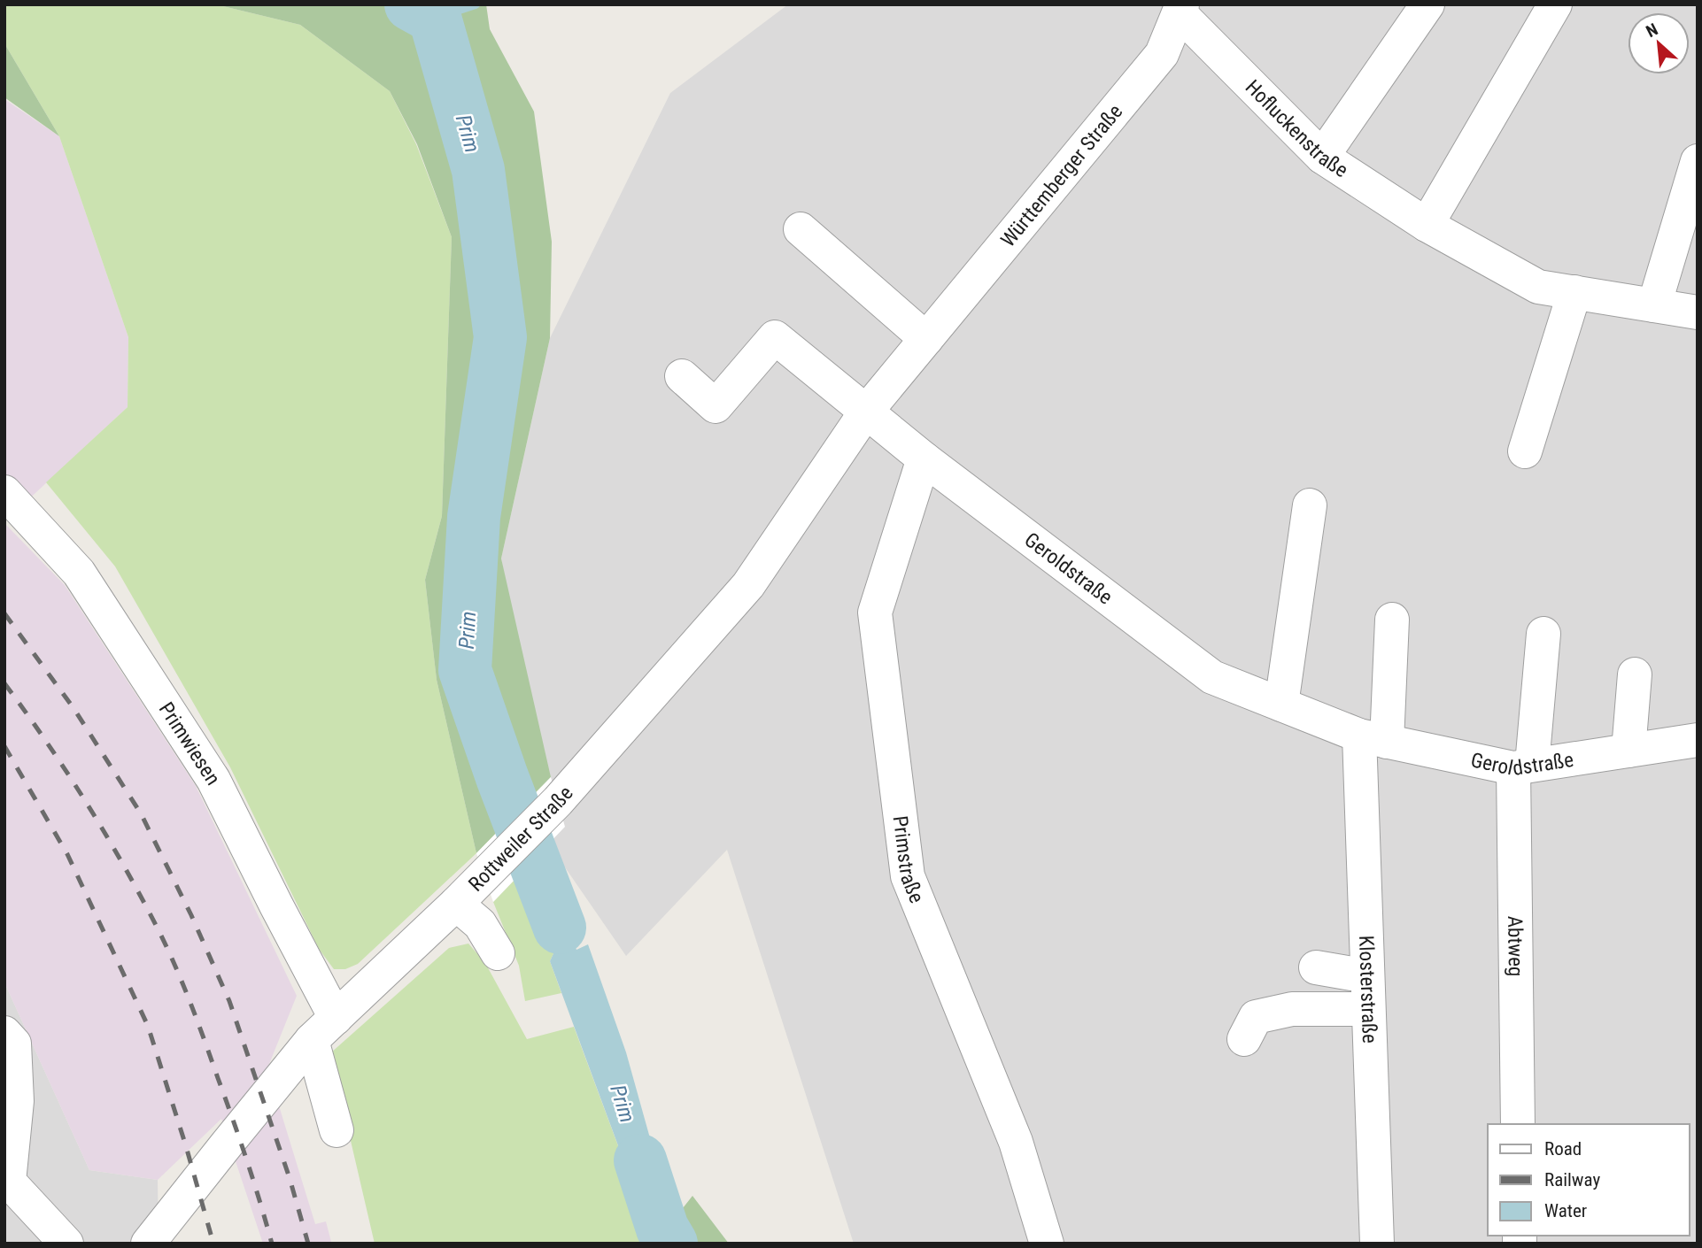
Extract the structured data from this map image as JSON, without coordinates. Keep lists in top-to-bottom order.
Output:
{
  "streets": {
    "street": [
      "Hofluckenstraße",
      "Württemberger Straße",
      "Geroldstraße",
      "Primwiesen",
      "Rottweiler Straße",
      "Primstraße",
      "Abtweg",
      "Klosterstraße"
    ]
  },
  "crossings": [
    ["Hofluckenstraße", "Württemberger Straße"],
    ["Württemberger Straße", "Geroldstraße"],
    ["Württemberger Straße", "Rottweiler Straße"],
    ["Geroldstraße", "Rottweiler Straße"],
    ["Geroldstraße", "Primstraße"],
    ["Geroldstraße", "Abtweg"],
    ["Geroldstraße", "Klosterstraße"],
    ["Primwiesen", "Rottweiler Straße"]
  ],
  "water": ["Prim"],
  "legend": ["Road", "Railway", "Water"],
  "north": "top left"
}
